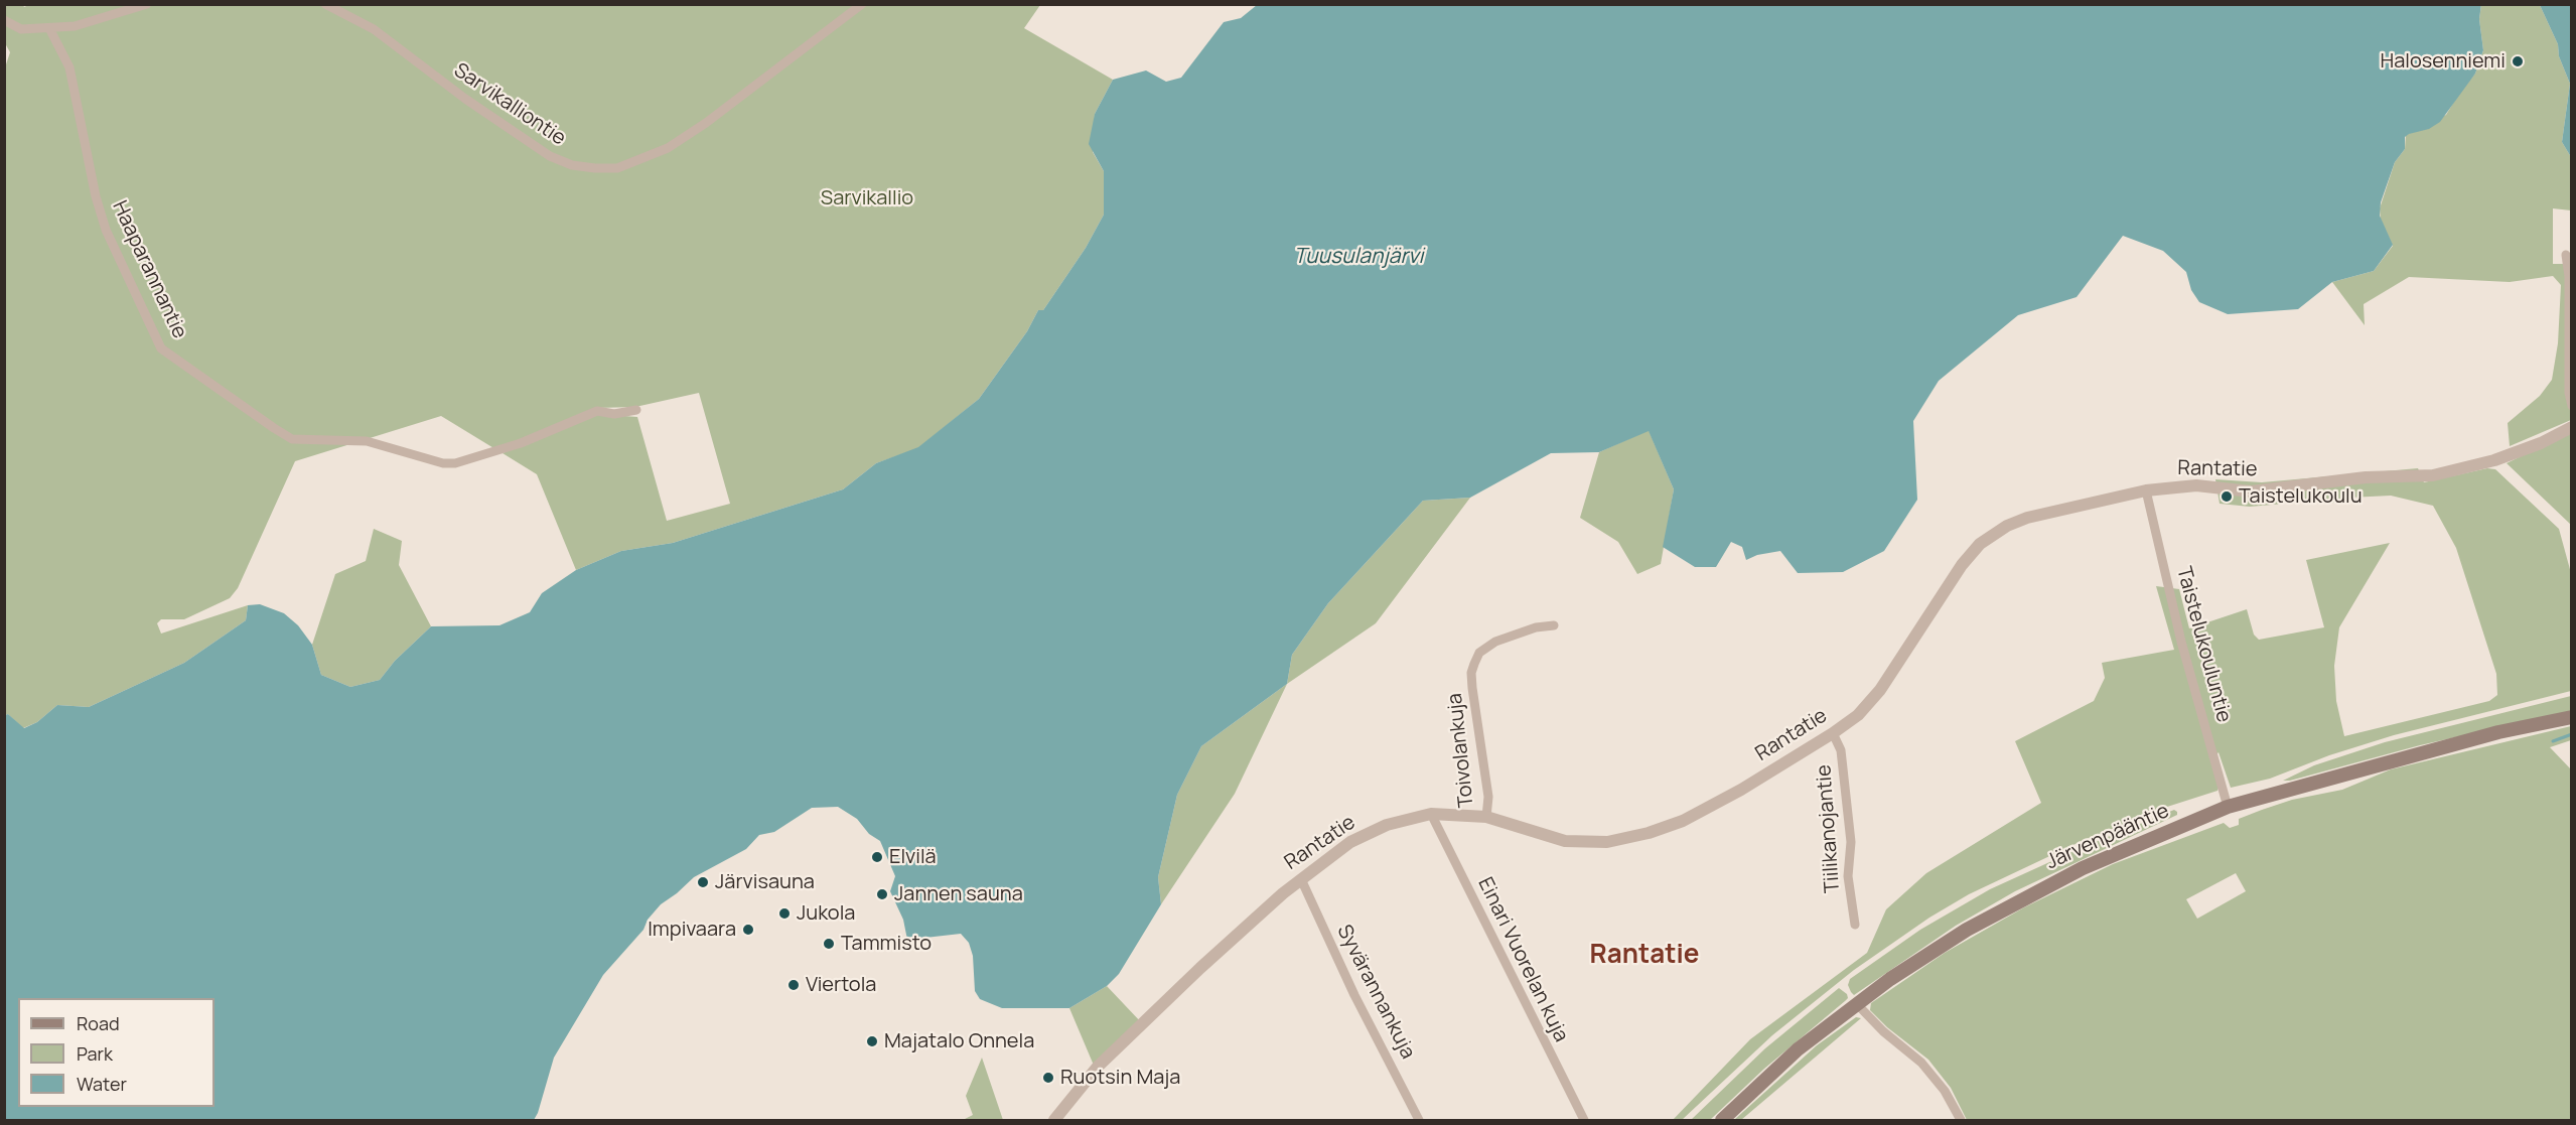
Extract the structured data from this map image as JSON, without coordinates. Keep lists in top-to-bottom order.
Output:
{
  "streets": {
    "main road": ["Järvenpääntie"],
    "street": [
      "Sarvikalliontie",
      "Haaparannantie",
      "Rantatie",
      "Taistelukouluntie",
      "Toivolankuja",
      "Tiilikanojantie",
      "Einari Vuorelan kuja",
      "Syvärannankuja"
    ]
  },
  "crossings": [
    ["Rantatie", "Taistelukouluntie"],
    ["Rantatie", "Toivolankuja"],
    ["Rantatie", "Tiilikanojantie"],
    ["Rantatie", "Einari Vuorelan kuja"],
    ["Rantatie", "Syvärannankuja"],
    ["Taistelukouluntie", "Järvenpääntie"]
  ],
  "districts": ["Rantatie"],
  "water": ["Tuusulanjärvi"],
  "parks": ["Sarvikallio"],
  "places": [
    "Halosenniemi",
    "Taistelukoulu",
    "Elvilä",
    "Järvisauna",
    "Jannen sauna",
    "Jukola",
    "Impivaara",
    "Tammisto",
    "Viertola",
    "Majatalo Onnela",
    "Ruotsin Maja"
  ],
  "legend": ["Road", "Park", "Water"]
}
